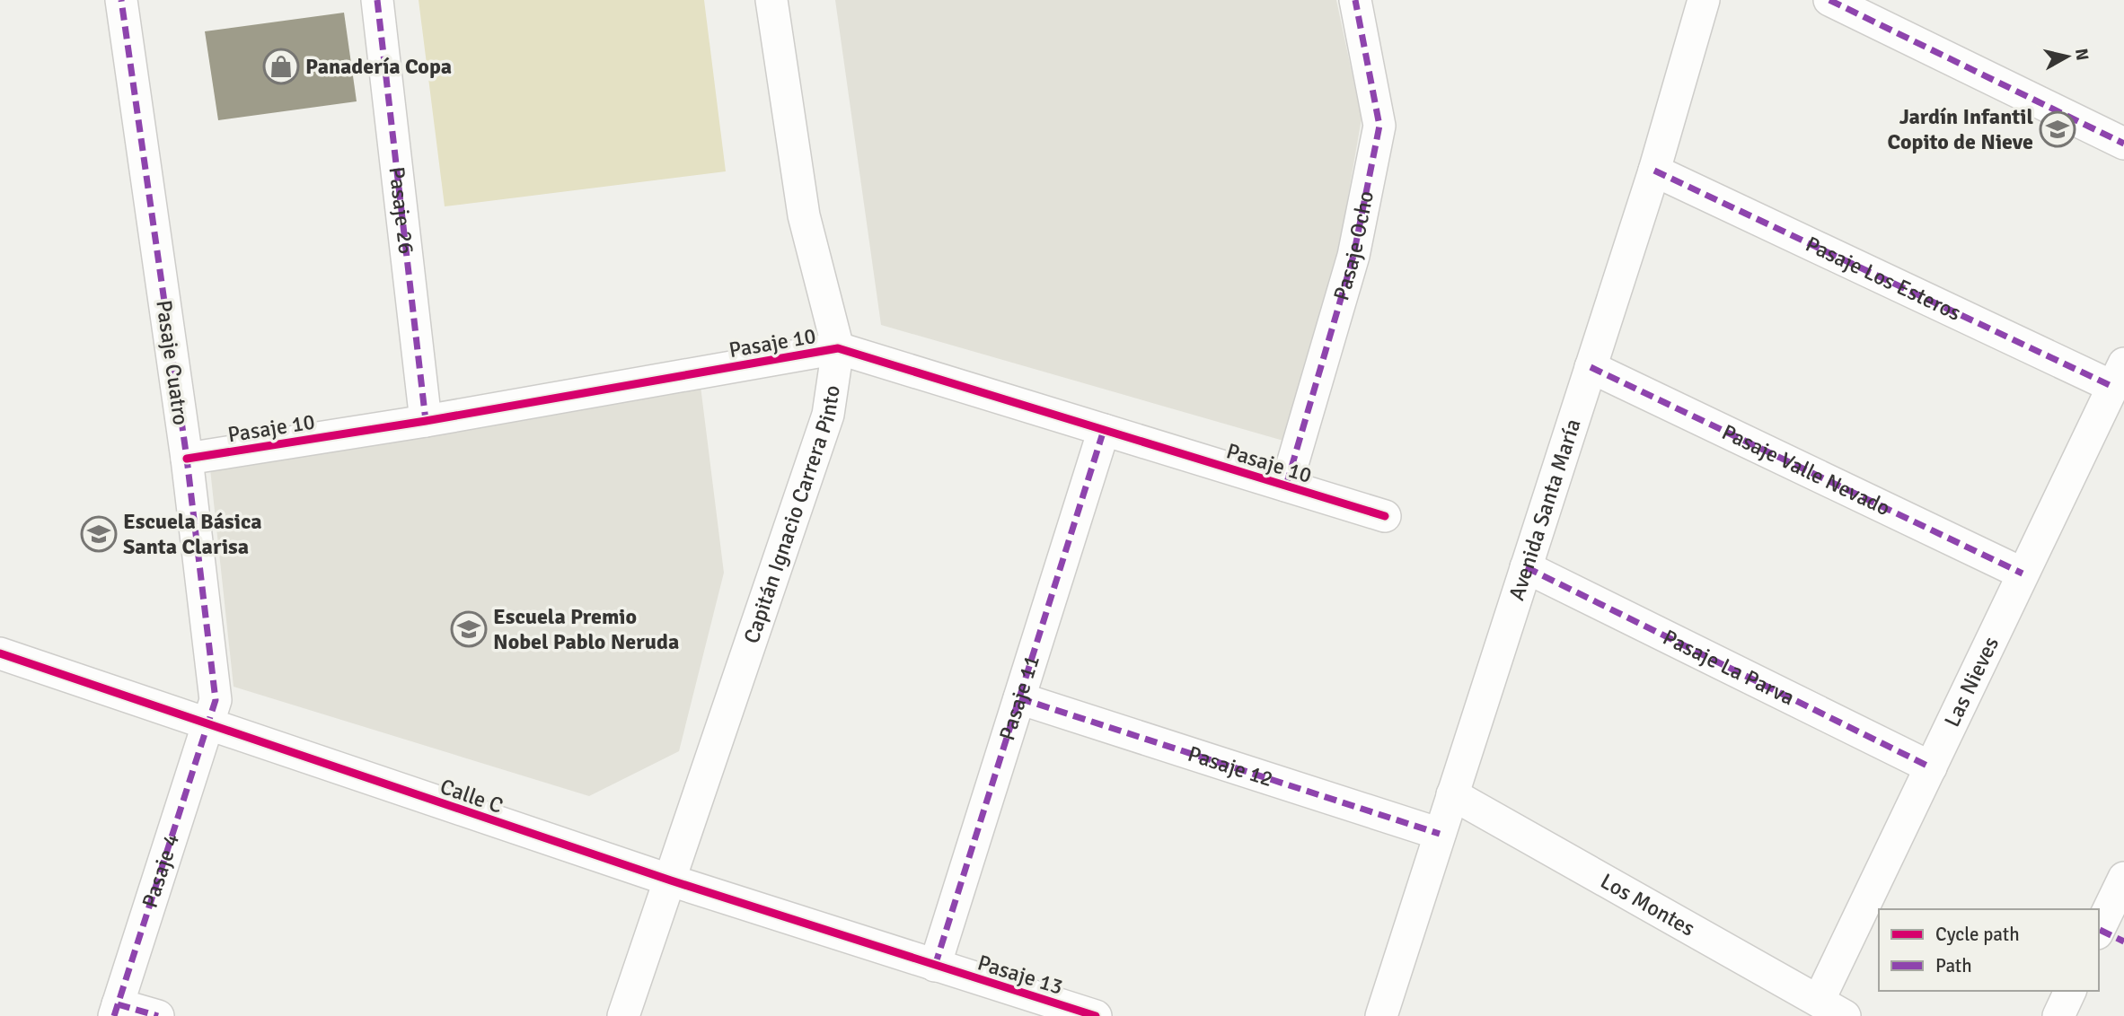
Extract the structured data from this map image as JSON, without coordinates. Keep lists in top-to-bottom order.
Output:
{
  "streets": {
    "street": [
      "Pasaje 26",
      "Pasaje Ocho",
      "Pasaje Los Esteros",
      "Pasaje 10",
      "Pasaje Cuatro",
      "Pasaje Valle Nevado",
      "Avenida Santa María",
      "Capitán Ignacio Carrera Pinto",
      "Pasaje La Parva",
      "Las Nieves",
      "Pasaje 11",
      "Pasaje 12",
      "Calle C",
      "Pasaje 4",
      "Los Montes",
      "Pasaje 13"
    ]
  },
  "crossings": [
    ["Pasaje 26", "Pasaje 10"],
    ["Pasaje Ocho", "Pasaje 10"],
    ["Pasaje Los Esteros", "Avenida Santa María"],
    ["Pasaje Los Esteros", "Las Nieves"],
    ["Pasaje 10", "Pasaje Cuatro"],
    ["Pasaje 10", "Capitán Ignacio Carrera Pinto"],
    ["Pasaje 10", "Pasaje 11"],
    ["Pasaje Cuatro", "Calle C"],
    ["Pasaje Cuatro", "Pasaje 4"],
    ["Pasaje Valle Nevado", "Avenida Santa María"],
    ["Pasaje Valle Nevado", "Las Nieves"],
    ["Avenida Santa María", "Pasaje La Parva"],
    ["Avenida Santa María", "Pasaje 12"],
    ["Avenida Santa María", "Los Montes"],
    ["Capitán Ignacio Carrera Pinto", "Calle C"],
    ["Pasaje La Parva", "Las Nieves"],
    ["Las Nieves", "Los Montes"],
    ["Pasaje 11", "Pasaje 12"],
    ["Pasaje 11", "Calle C"],
    ["Pasaje 11", "Pasaje 13"],
    ["Calle C", "Pasaje 4"],
    ["Calle C", "Pasaje 13"]
  ],
  "places": {
    "shop": ["Panadería Copa"],
    "school or university": ["Jardín Infantil Copito de Nieve", "Escuela Básica Santa Clarisa", "Escuela Premio Nobel Pablo Neruda"]
  },
  "legend": ["Cycle path", "Path"],
  "north": "right"
}
